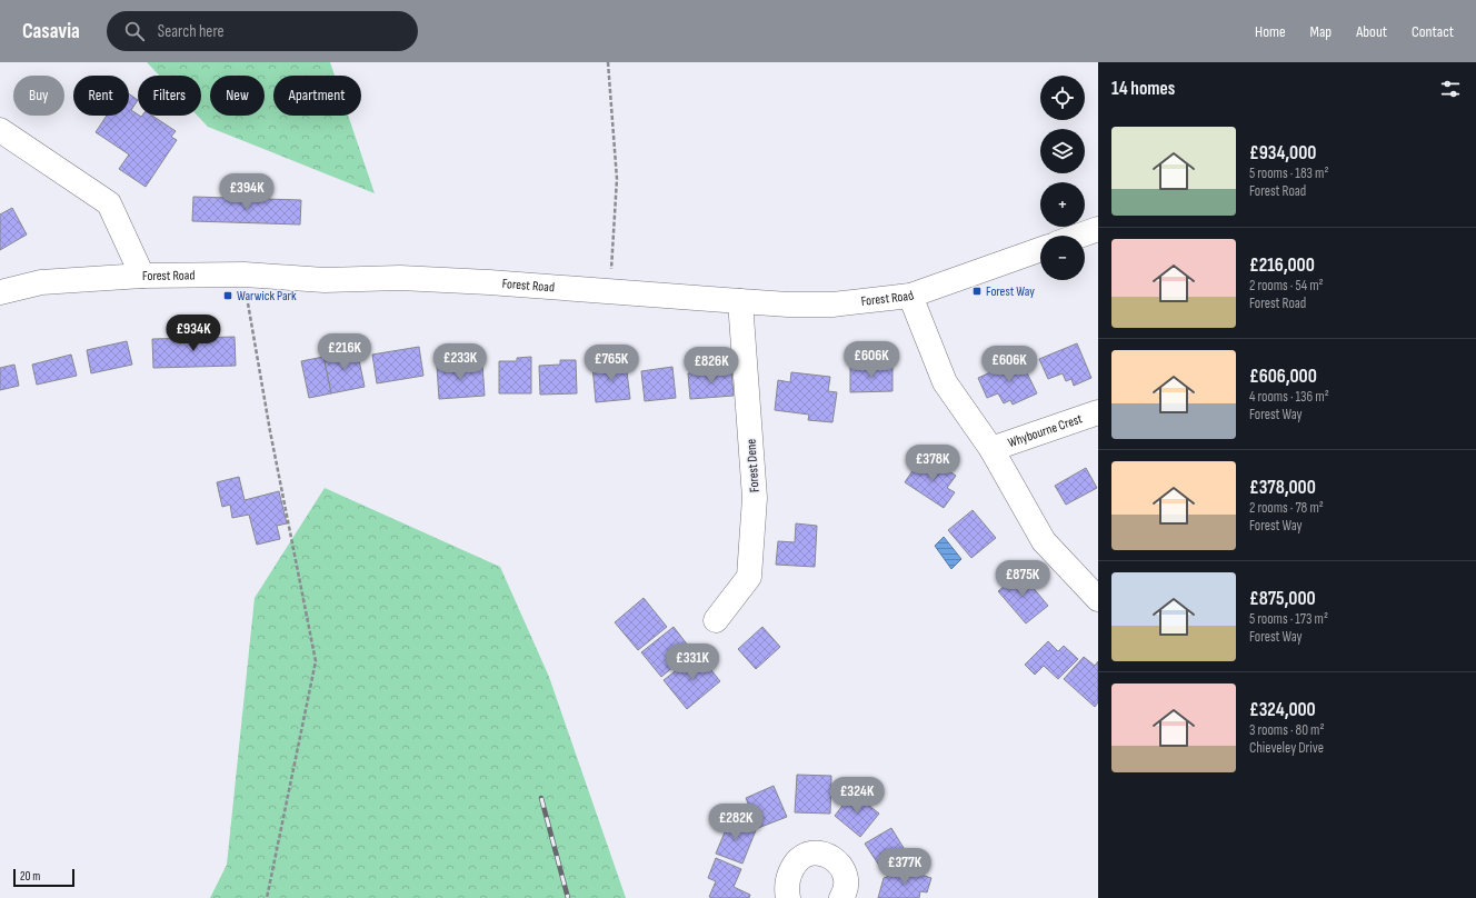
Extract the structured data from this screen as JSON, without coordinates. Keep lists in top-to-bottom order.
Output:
{
  "streets": {
    "street": ["Forest Road", "Whybourne Crest", "Forest Dene"]
  },
  "crossings": [
    ["Forest Road", "Forest Dene"]
  ],
  "places": {
    "transit": ["Forest Way", "Warwick Park"]
  },
  "scale_bar": "20 m",
  "page": {
    "header": "Casavia",
    "search": "Search here",
    "nav": [
      "Home",
      "Map",
      "About",
      "Contact"
    ],
    "heading": "14 homes",
    "map_buttons": ["+", "−"],
    "chip": [
      "Buy",
      "Rent",
      "Filters",
      "New",
      "Apartment"
    ],
    "list": [
      {
        "name": "£934,000",
        "note": "5 rooms · 183 m² · Forest Road"
      },
      {
        "name": "£216,000",
        "note": "2 rooms · 54 m² · Forest Road"
      },
      {
        "name": "£606,000",
        "note": "4 rooms · 136 m² · Forest Way"
      },
      {
        "name": "£378,000",
        "note": "2 rooms · 78 m² · Forest Way"
      },
      {
        "name": "£875,000",
        "note": "5 rooms · 173 m² · Forest Way"
      },
      {
        "name": "£324,000",
        "note": "3 rooms · 80 m² · Chieveley Drive"
      }
    ],
    "price": [
      "£394K",
      "£934K",
      "£216K",
      "£606K",
      "£233K",
      "£765K",
      "£606K",
      "£826K",
      "£378K",
      "£875K",
      "£331K",
      "£324K",
      "£282K",
      "£377K"
    ],
    "scale": "20 m"
  }
}
